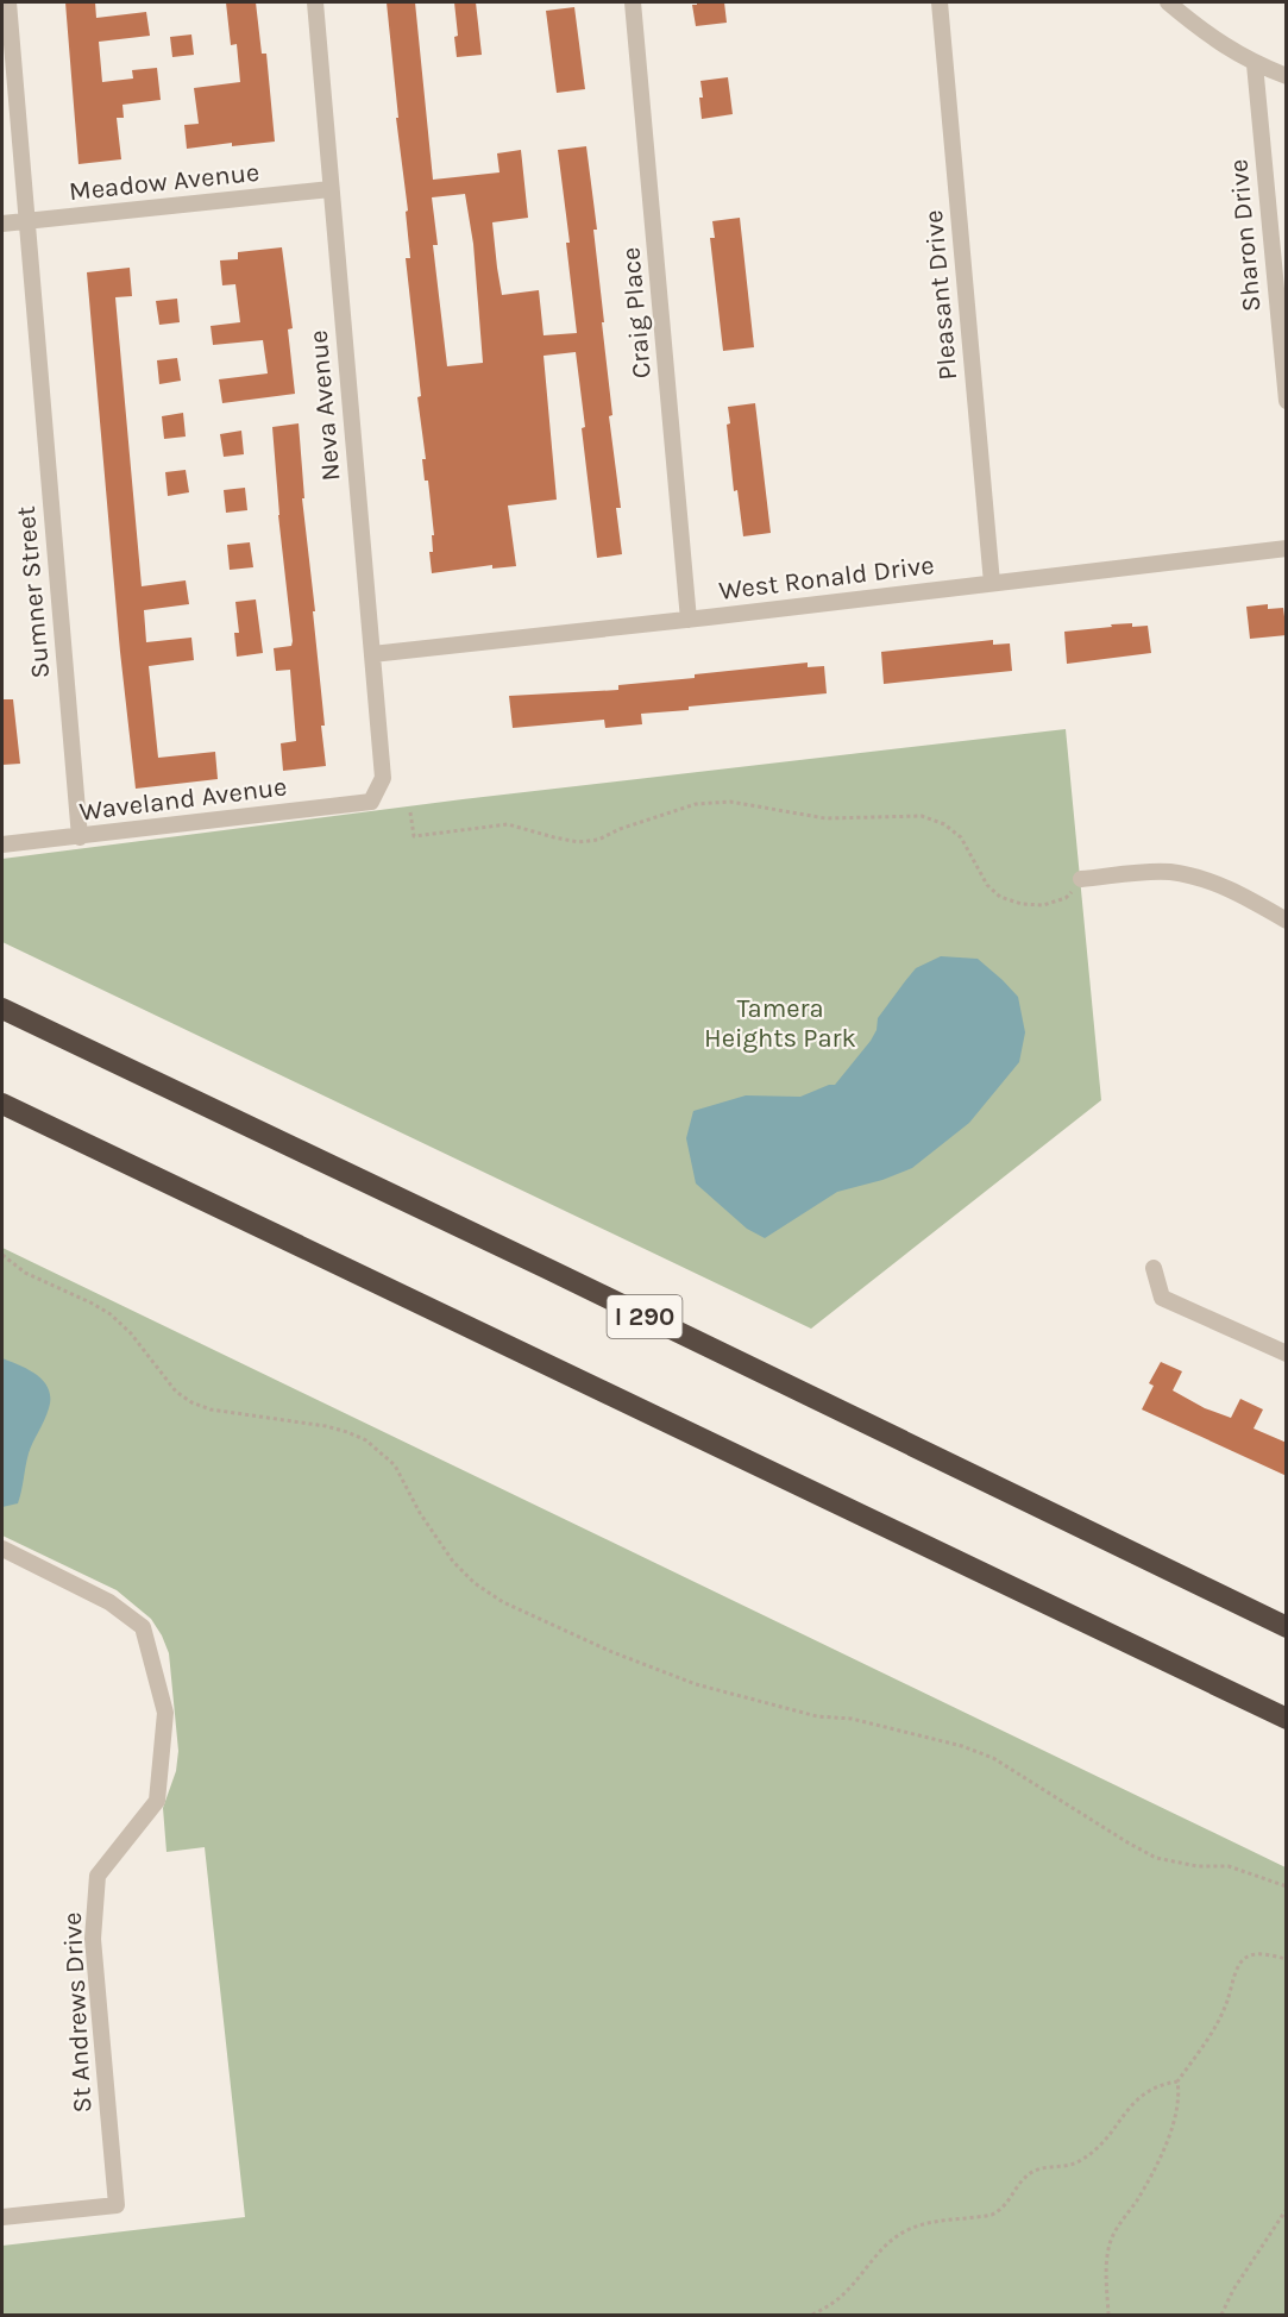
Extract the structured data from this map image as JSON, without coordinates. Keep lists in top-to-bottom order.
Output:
{
  "streets": {
    "highway": ["I 290"],
    "street": [
      "Meadow Avenue",
      "Sharon Drive",
      "Pleasant Drive",
      "Craig Place",
      "Neva Avenue",
      "West Ronald Drive",
      "Sumner Street",
      "Waveland Avenue",
      "St Andrews Drive"
    ]
  },
  "crossings": [
    ["Meadow Avenue", "Neva Avenue"],
    ["Meadow Avenue", "Sumner Street"],
    ["Pleasant Drive", "West Ronald Drive"],
    ["Craig Place", "West Ronald Drive"],
    ["Neva Avenue", "West Ronald Drive"],
    ["Neva Avenue", "Waveland Avenue"],
    ["Sumner Street", "Waveland Avenue"]
  ],
  "parks": ["Tamera Heights Park"]
}
